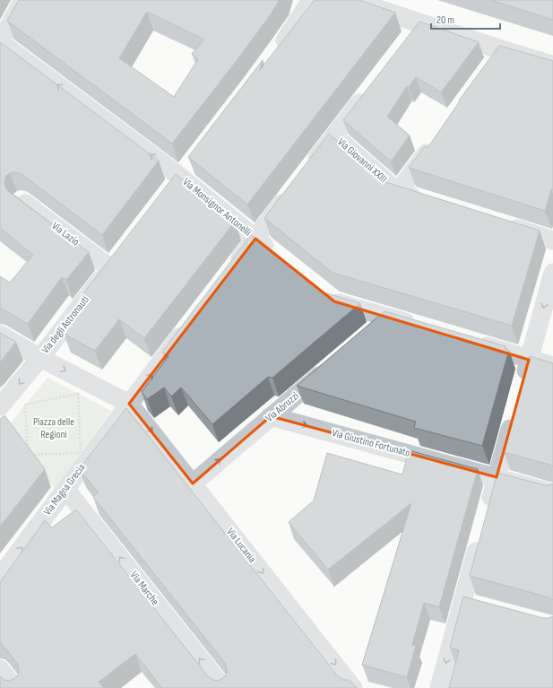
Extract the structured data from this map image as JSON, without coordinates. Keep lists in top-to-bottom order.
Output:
{
  "streets": {
    "street": [
      "Via Giovanni XXIII",
      "Via Monsignor Antonelli",
      "Via Lazio",
      "Via degli Astronauti",
      "Via Abruzzi",
      "Via Giustino Fortunato",
      "Via Magna Grecia",
      "Via Lucania",
      "Via Marche"
    ]
  },
  "crossings": [
    ["Via Lazio", "Via degli Astronauti"],
    ["Via Abruzzi", "Via Giustino Fortunato"],
    ["Via Abruzzi", "Via Lucania"],
    ["Via Magna Grecia", "Via Lucania"],
    ["Via Magna Grecia", "Via Marche"]
  ],
  "one_way": [
    "Via Monsignor Antonelli",
    "Via Abruzzi",
    "Via Magna Grecia",
    "Via Lucania",
    "Via Marche"
  ],
  "parks": ["Piazza delle Regioni"],
  "scale_bar": "20 m"
}
